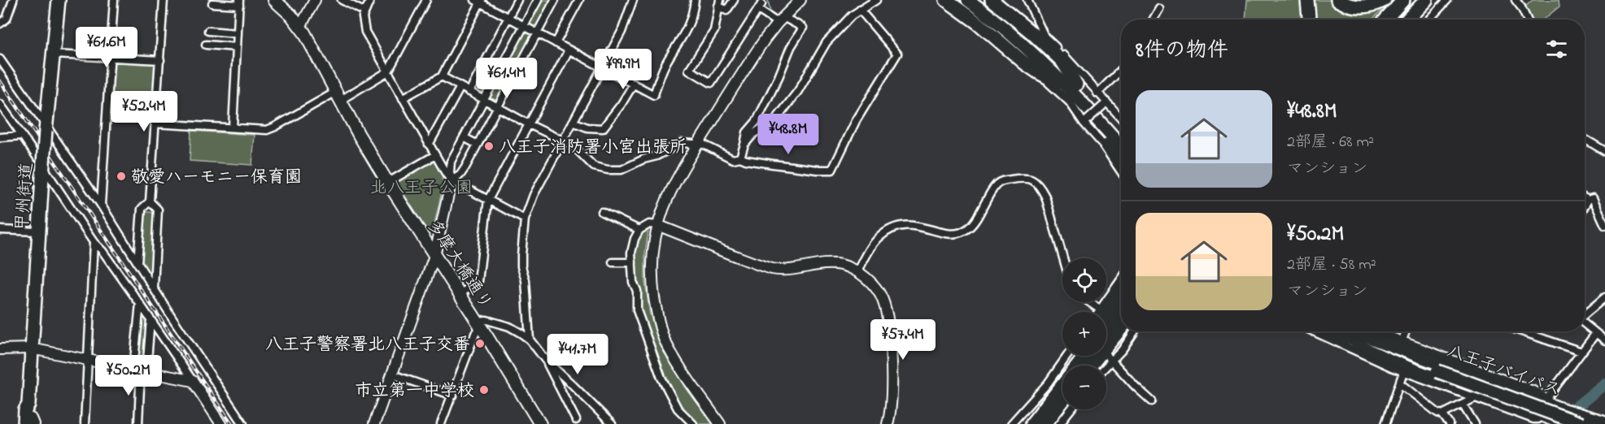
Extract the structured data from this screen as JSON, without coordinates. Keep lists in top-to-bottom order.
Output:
{
  "streets": {
    "highway": ["甲州街道", "八王子バイパス"],
    "main road": ["多摩大橋通り"]
  },
  "parks": ["北八王子公園"],
  "places": [
    "八王子消防署小宮出張所",
    "敬愛ハーモニー保育園",
    "八王子警察署北八王子交番",
    "市立第一中学校"
  ],
  "page": {
    "heading": "8件の物件",
    "price": [
      "¥61.6M",
      "¥99.9M",
      "¥61.4M",
      "¥52.4M",
      "¥48.8M",
      "¥57.4M",
      "¥41.7M",
      "¥50.2M"
    ],
    "list": [
      {
        "name": "¥48.8M",
        "note": "2部屋 · 68 m² · マンション"
      },
      {
        "name": "¥50.2M",
        "note": "2部屋 · 58 m² · マンション"
      }
    ],
    "map_buttons": ["+", "−"]
  }
}
